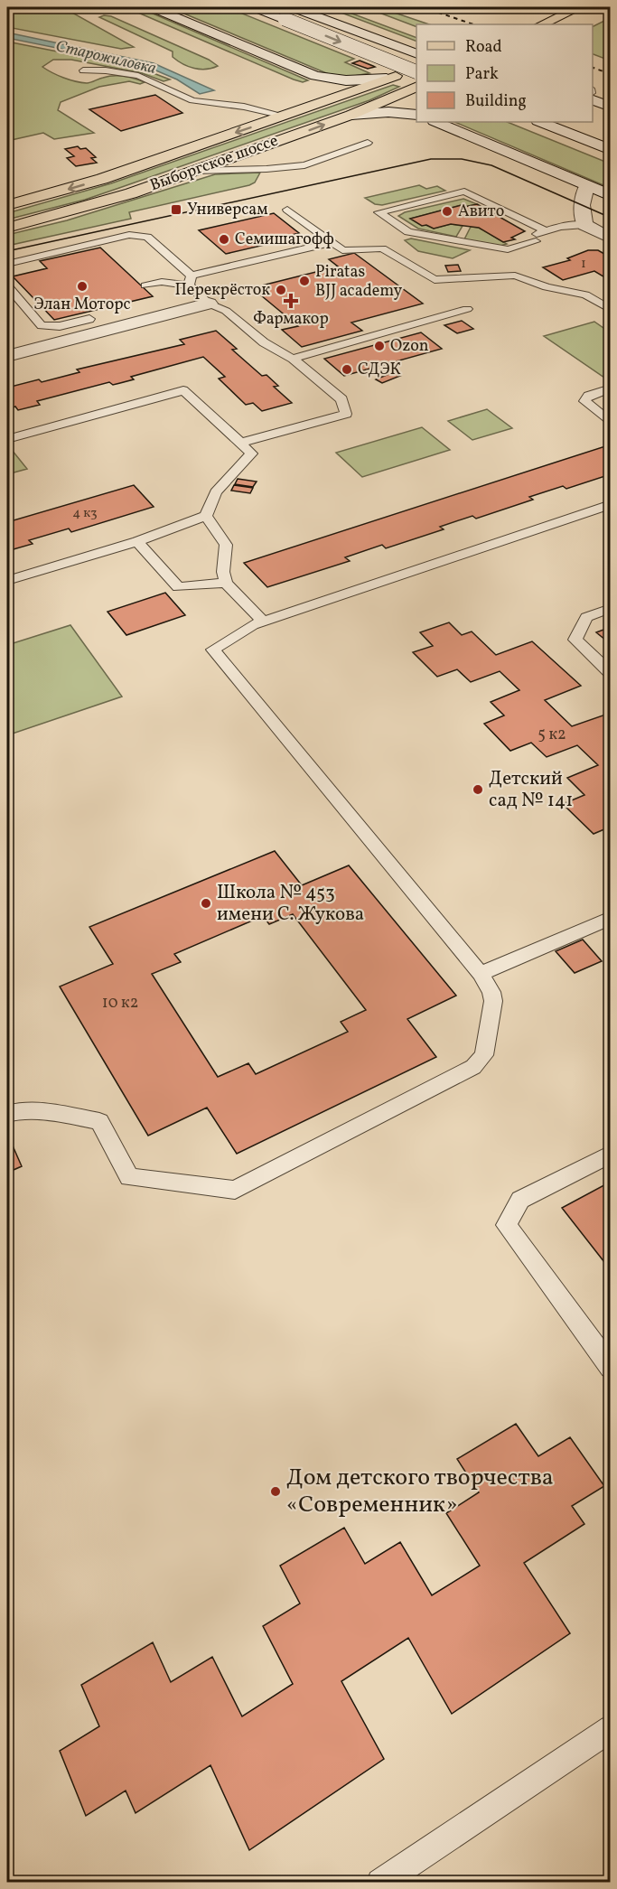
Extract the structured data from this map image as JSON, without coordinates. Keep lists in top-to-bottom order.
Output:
{
  "streets": {
    "main road": ["Выборгское шоссе"]
  },
  "water": ["Старожиловка"],
  "places": {
    "transit": ["Универсам"],
    "other": [
      "Авито",
      "Семишагофф",
      "Piratas BJJ academy",
      "Элан Моторс",
      "Перекрёсток",
      "Ozon",
      "СДЭК",
      "Детский сад № 141",
      "Школа № 453 имени С. Жукова",
      "Дом детского творчества «Современник»"
    ],
    "health": ["Фармакор"]
  },
  "house_numbers": [
    "1",
    "4 к3",
    "5 к2",
    "10 к2"
  ],
  "legend": ["Road", "Park", "Building"]
}
